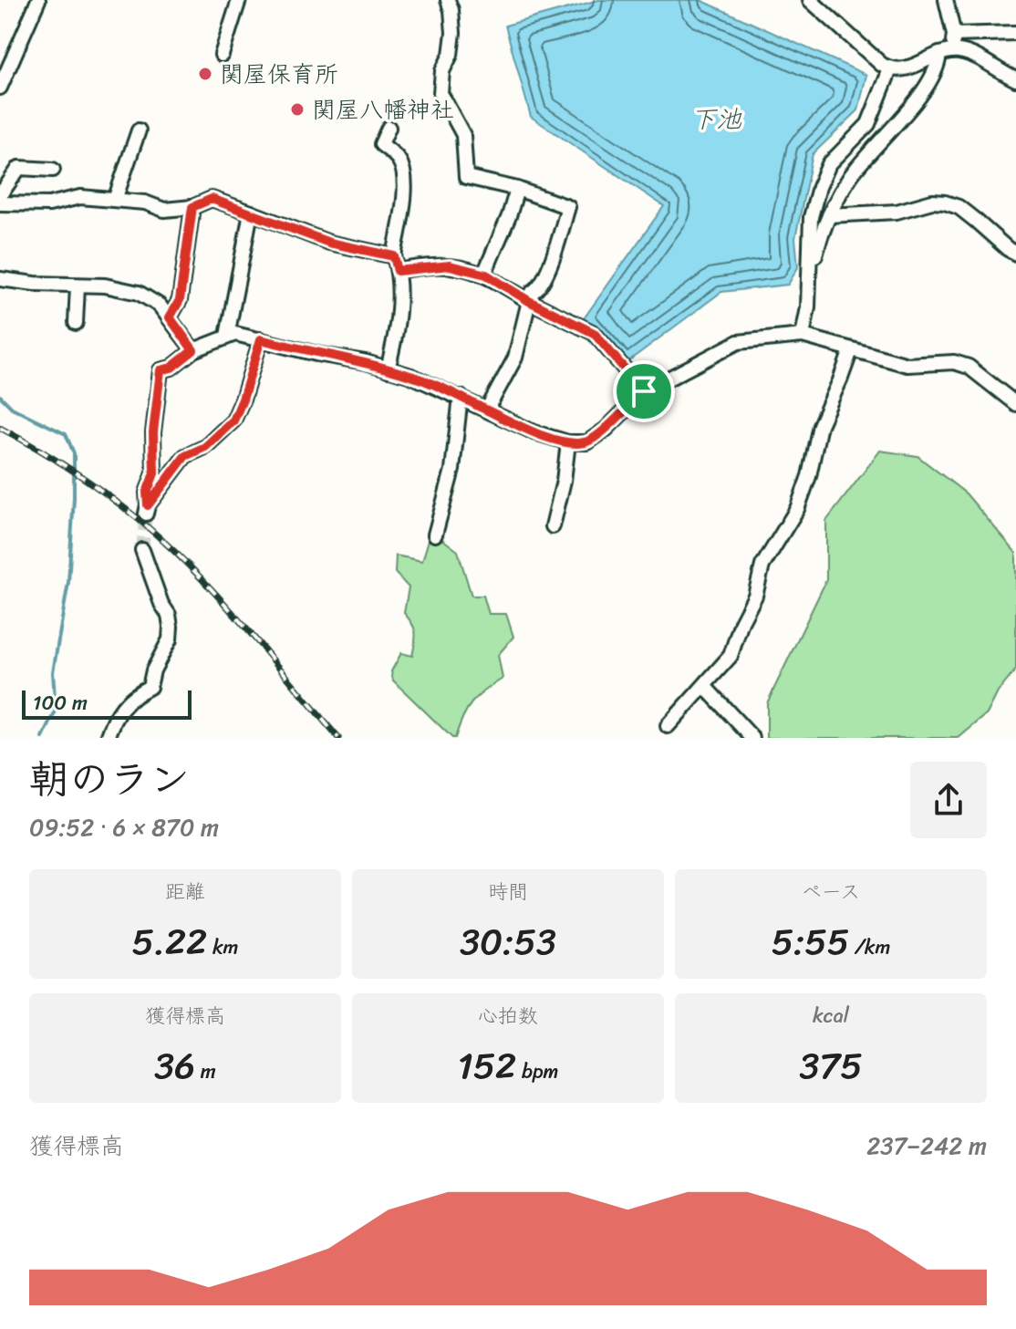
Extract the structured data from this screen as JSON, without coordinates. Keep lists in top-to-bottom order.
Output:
{
  "water": ["下池"],
  "places": ["関屋保育所", "関屋八幡神社"],
  "scale_bar": "100 m",
  "page": {
    "scale": "100 m",
    "heading": ["朝のラン", "09:52 · 6 × 870 m"],
    "stats": [
      ["距離", "5.22 km"],
      ["時間", "30:53"],
      ["ペース", "5:55 /km"],
      ["獲得標高", "36 m"],
      ["心拍数", "152 bpm"],
      ["kcal", "375"]
    ],
    "chart": ["獲得標高", "237–242 m"]
  }
}
